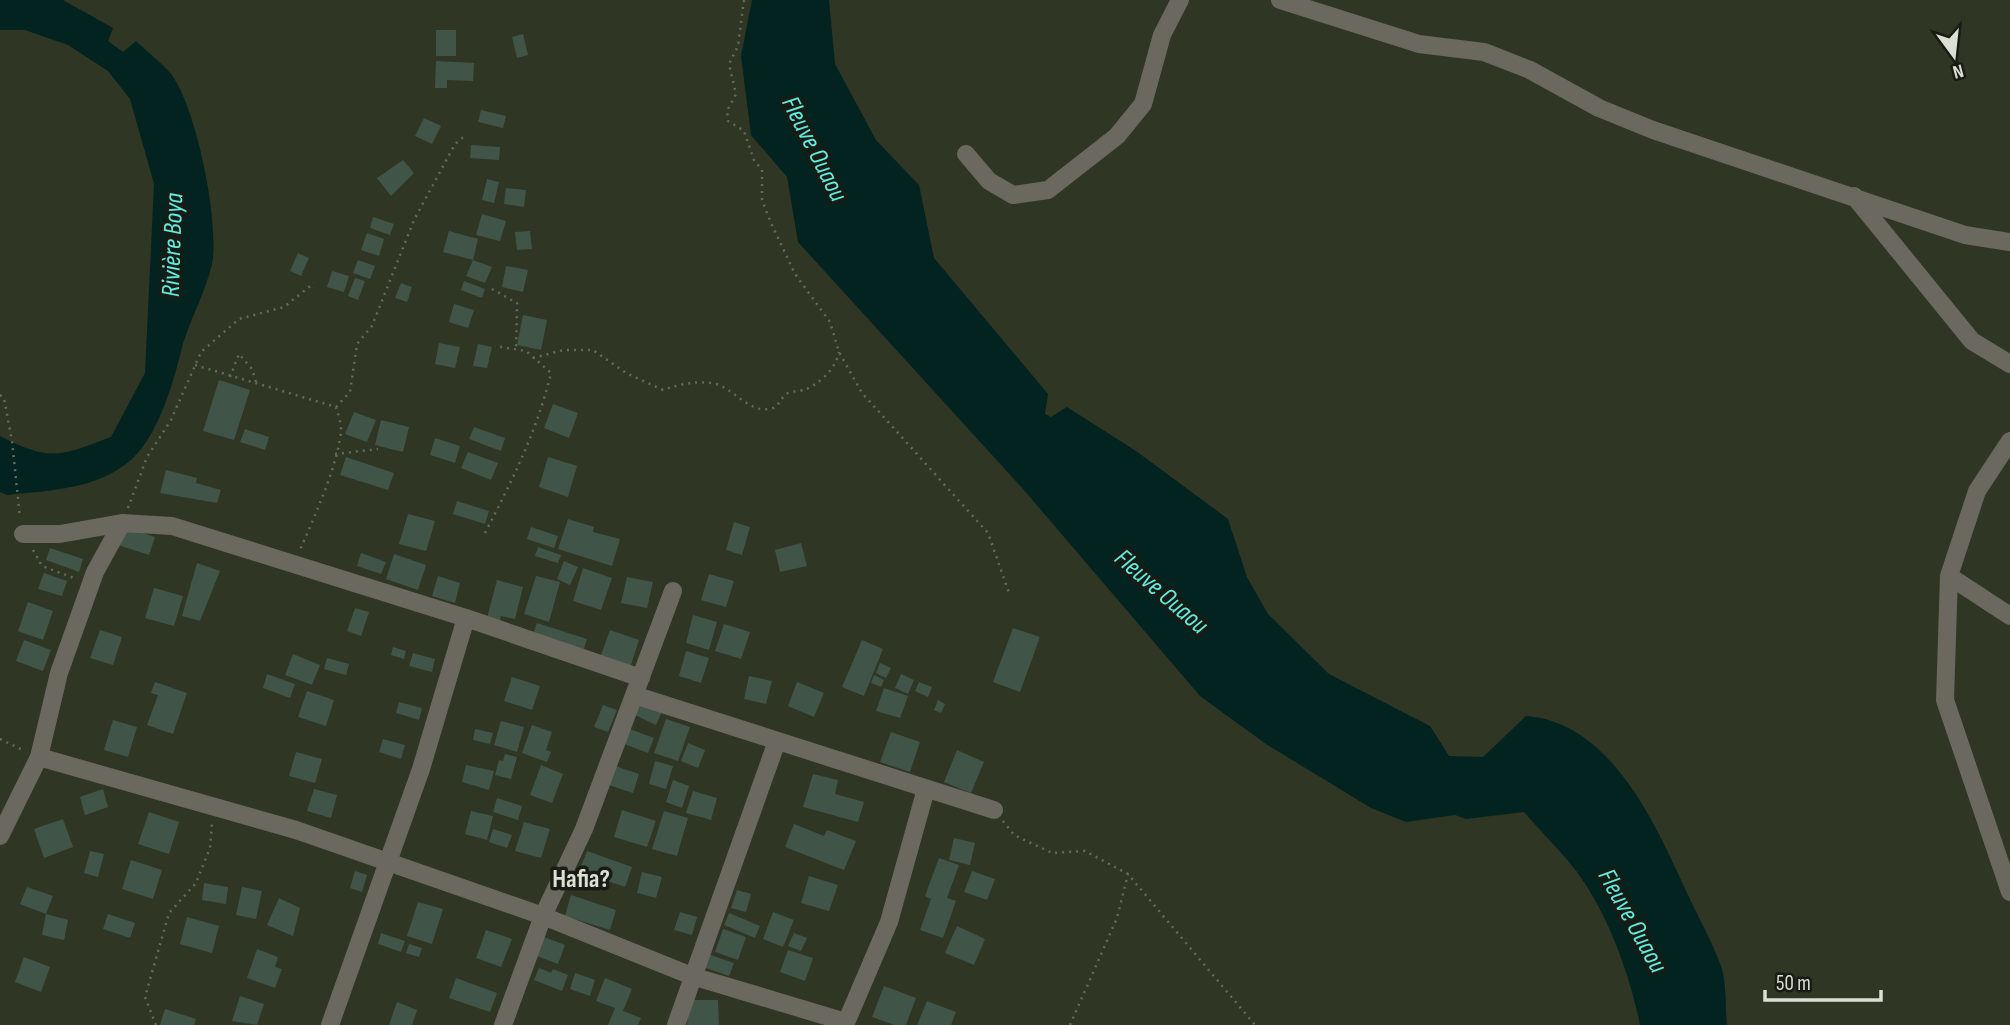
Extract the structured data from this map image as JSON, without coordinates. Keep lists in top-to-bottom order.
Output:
{
  "districts": ["Hafia?"],
  "water": ["Fleuve Ouaou", "Rivière Boya"],
  "scale_bar": "50 m",
  "north": "bottom"
}
